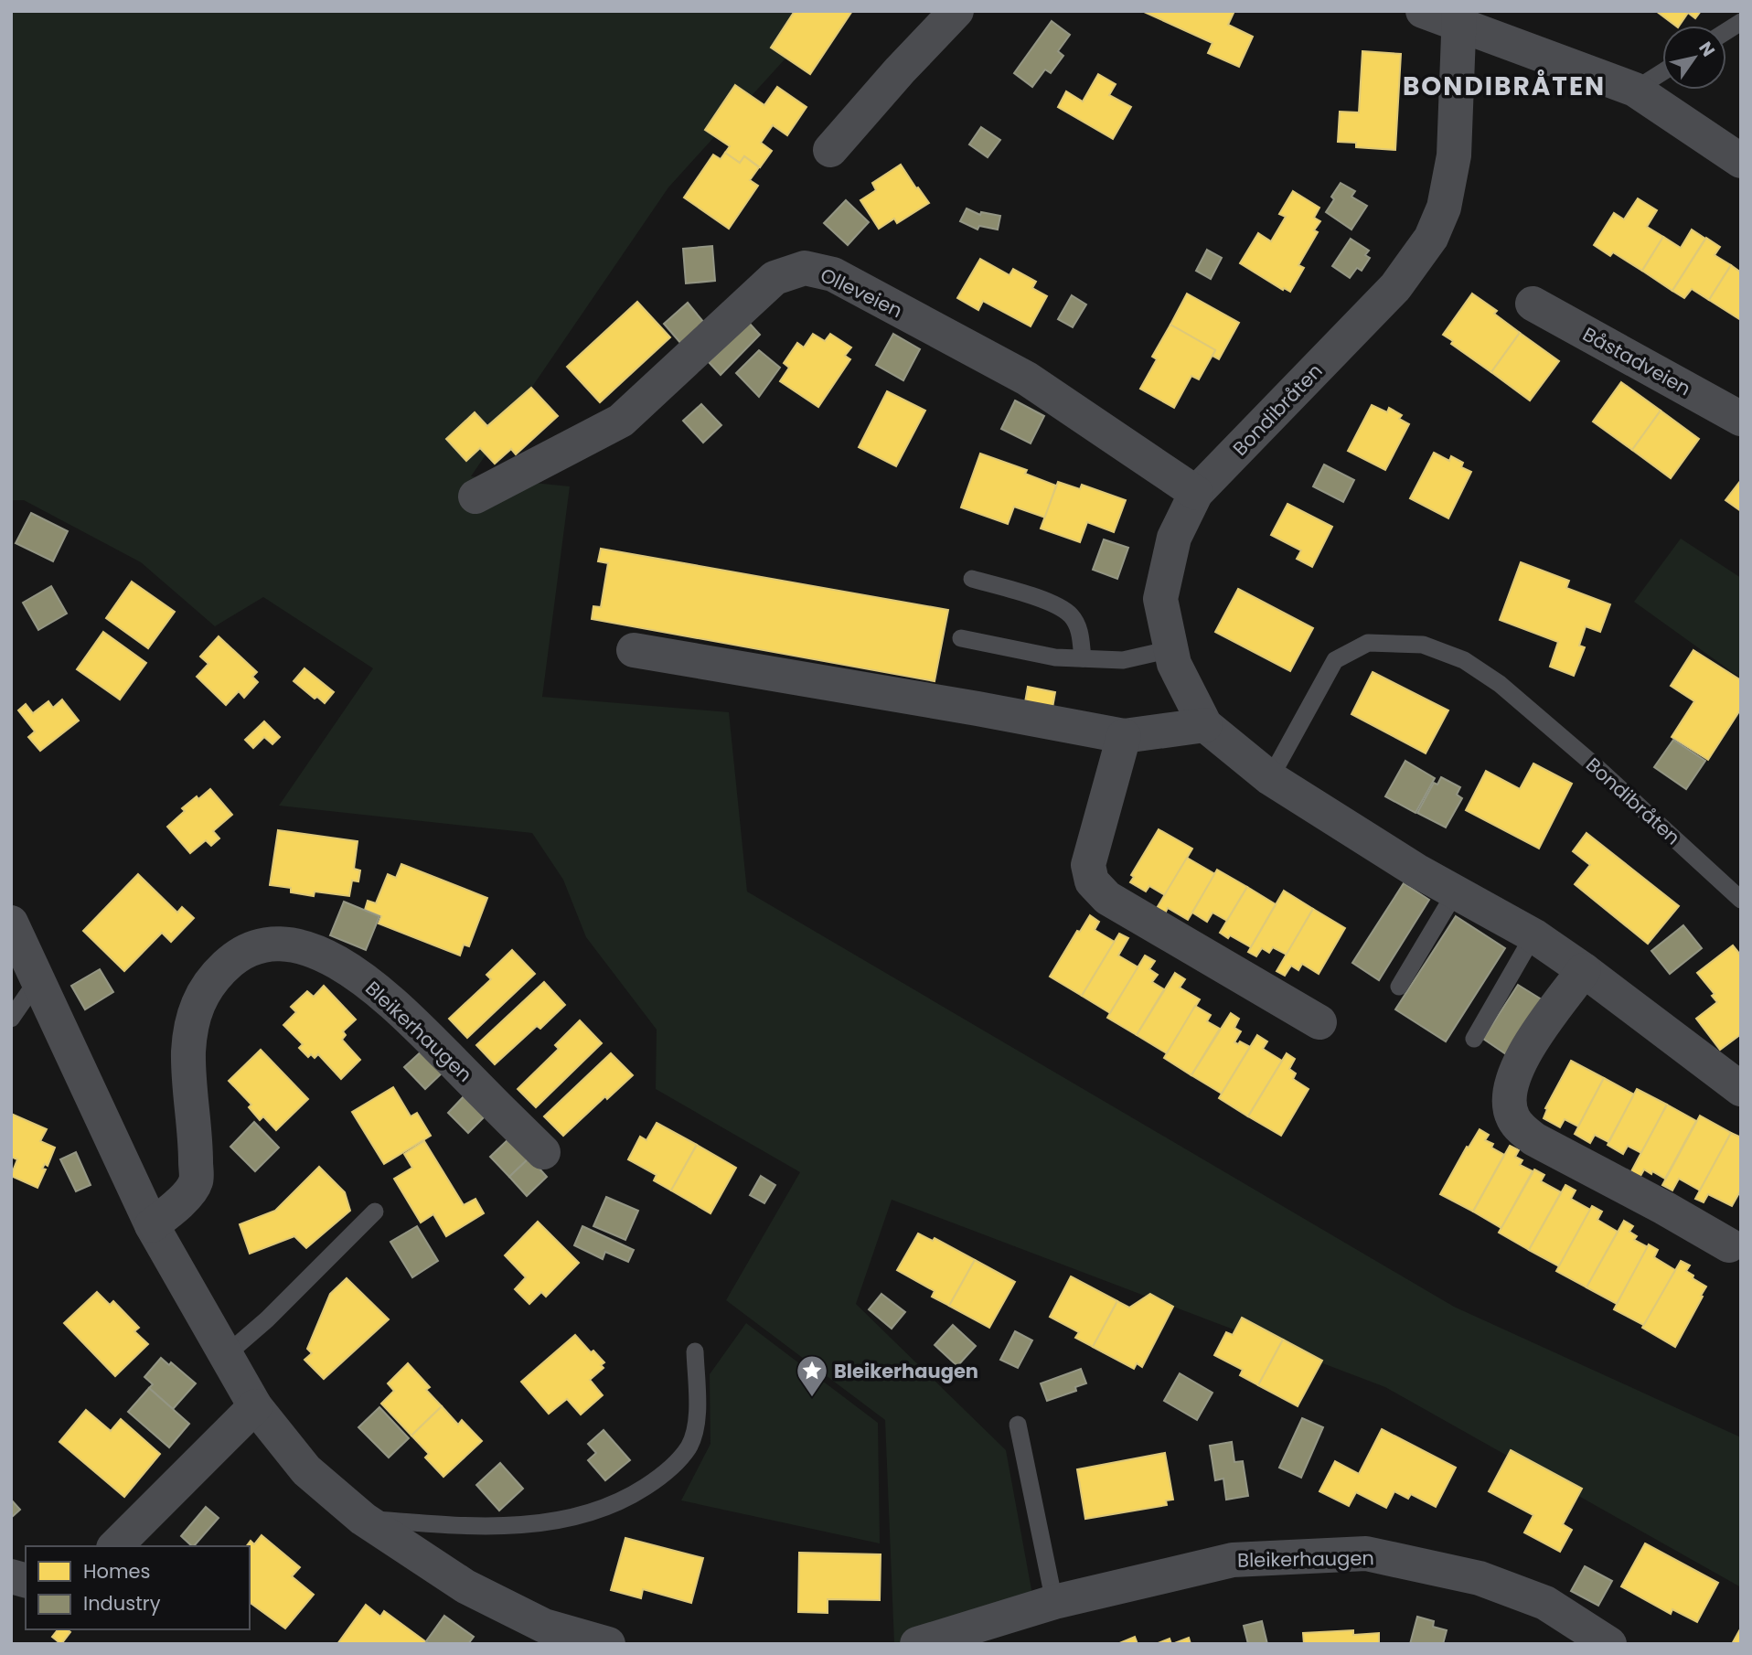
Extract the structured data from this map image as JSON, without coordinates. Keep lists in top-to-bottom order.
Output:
{
  "streets": {
    "street": [
      "Olleveien",
      "Båstadveien",
      "Bondibråten",
      "Bleikerhaugen"
    ]
  },
  "crossings": [
    ["Olleveien", "Bondibråten"]
  ],
  "districts": ["BONDIBRÅTEN"],
  "places": {
    "place": ["Bleikerhaugen"]
  },
  "legend": ["Homes", "Industry"],
  "north": "top right"
}
